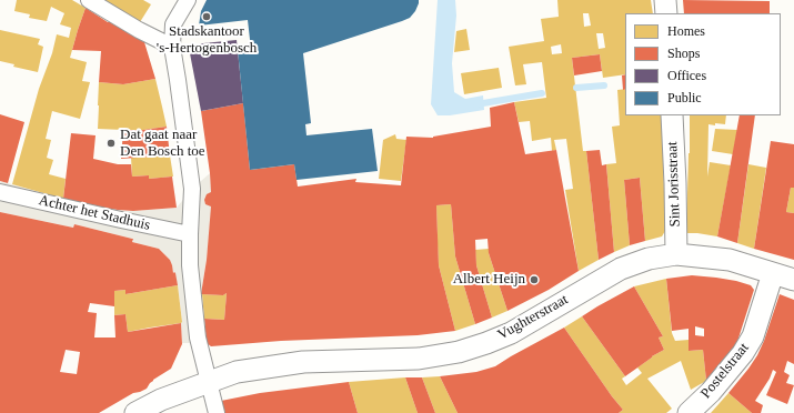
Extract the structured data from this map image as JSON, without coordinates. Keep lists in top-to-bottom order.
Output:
{
  "streets": {
    "street": [
      "Sint Jorisstraat",
      "Achter het Stadhuis",
      "Vughterstraat",
      "Postelstraat"
    ]
  },
  "crossings": [
    ["Sint Jorisstraat", "Vughterstraat"],
    ["Vughterstraat", "Postelstraat"]
  ],
  "places": ["Stadskantoor 's-Hertogenbosch", "Dat gaat naar Den Bosch toe", "Albert Heijn"],
  "legend": [
    "Homes",
    "Shops",
    "Offices",
    "Public"
  ]
}
